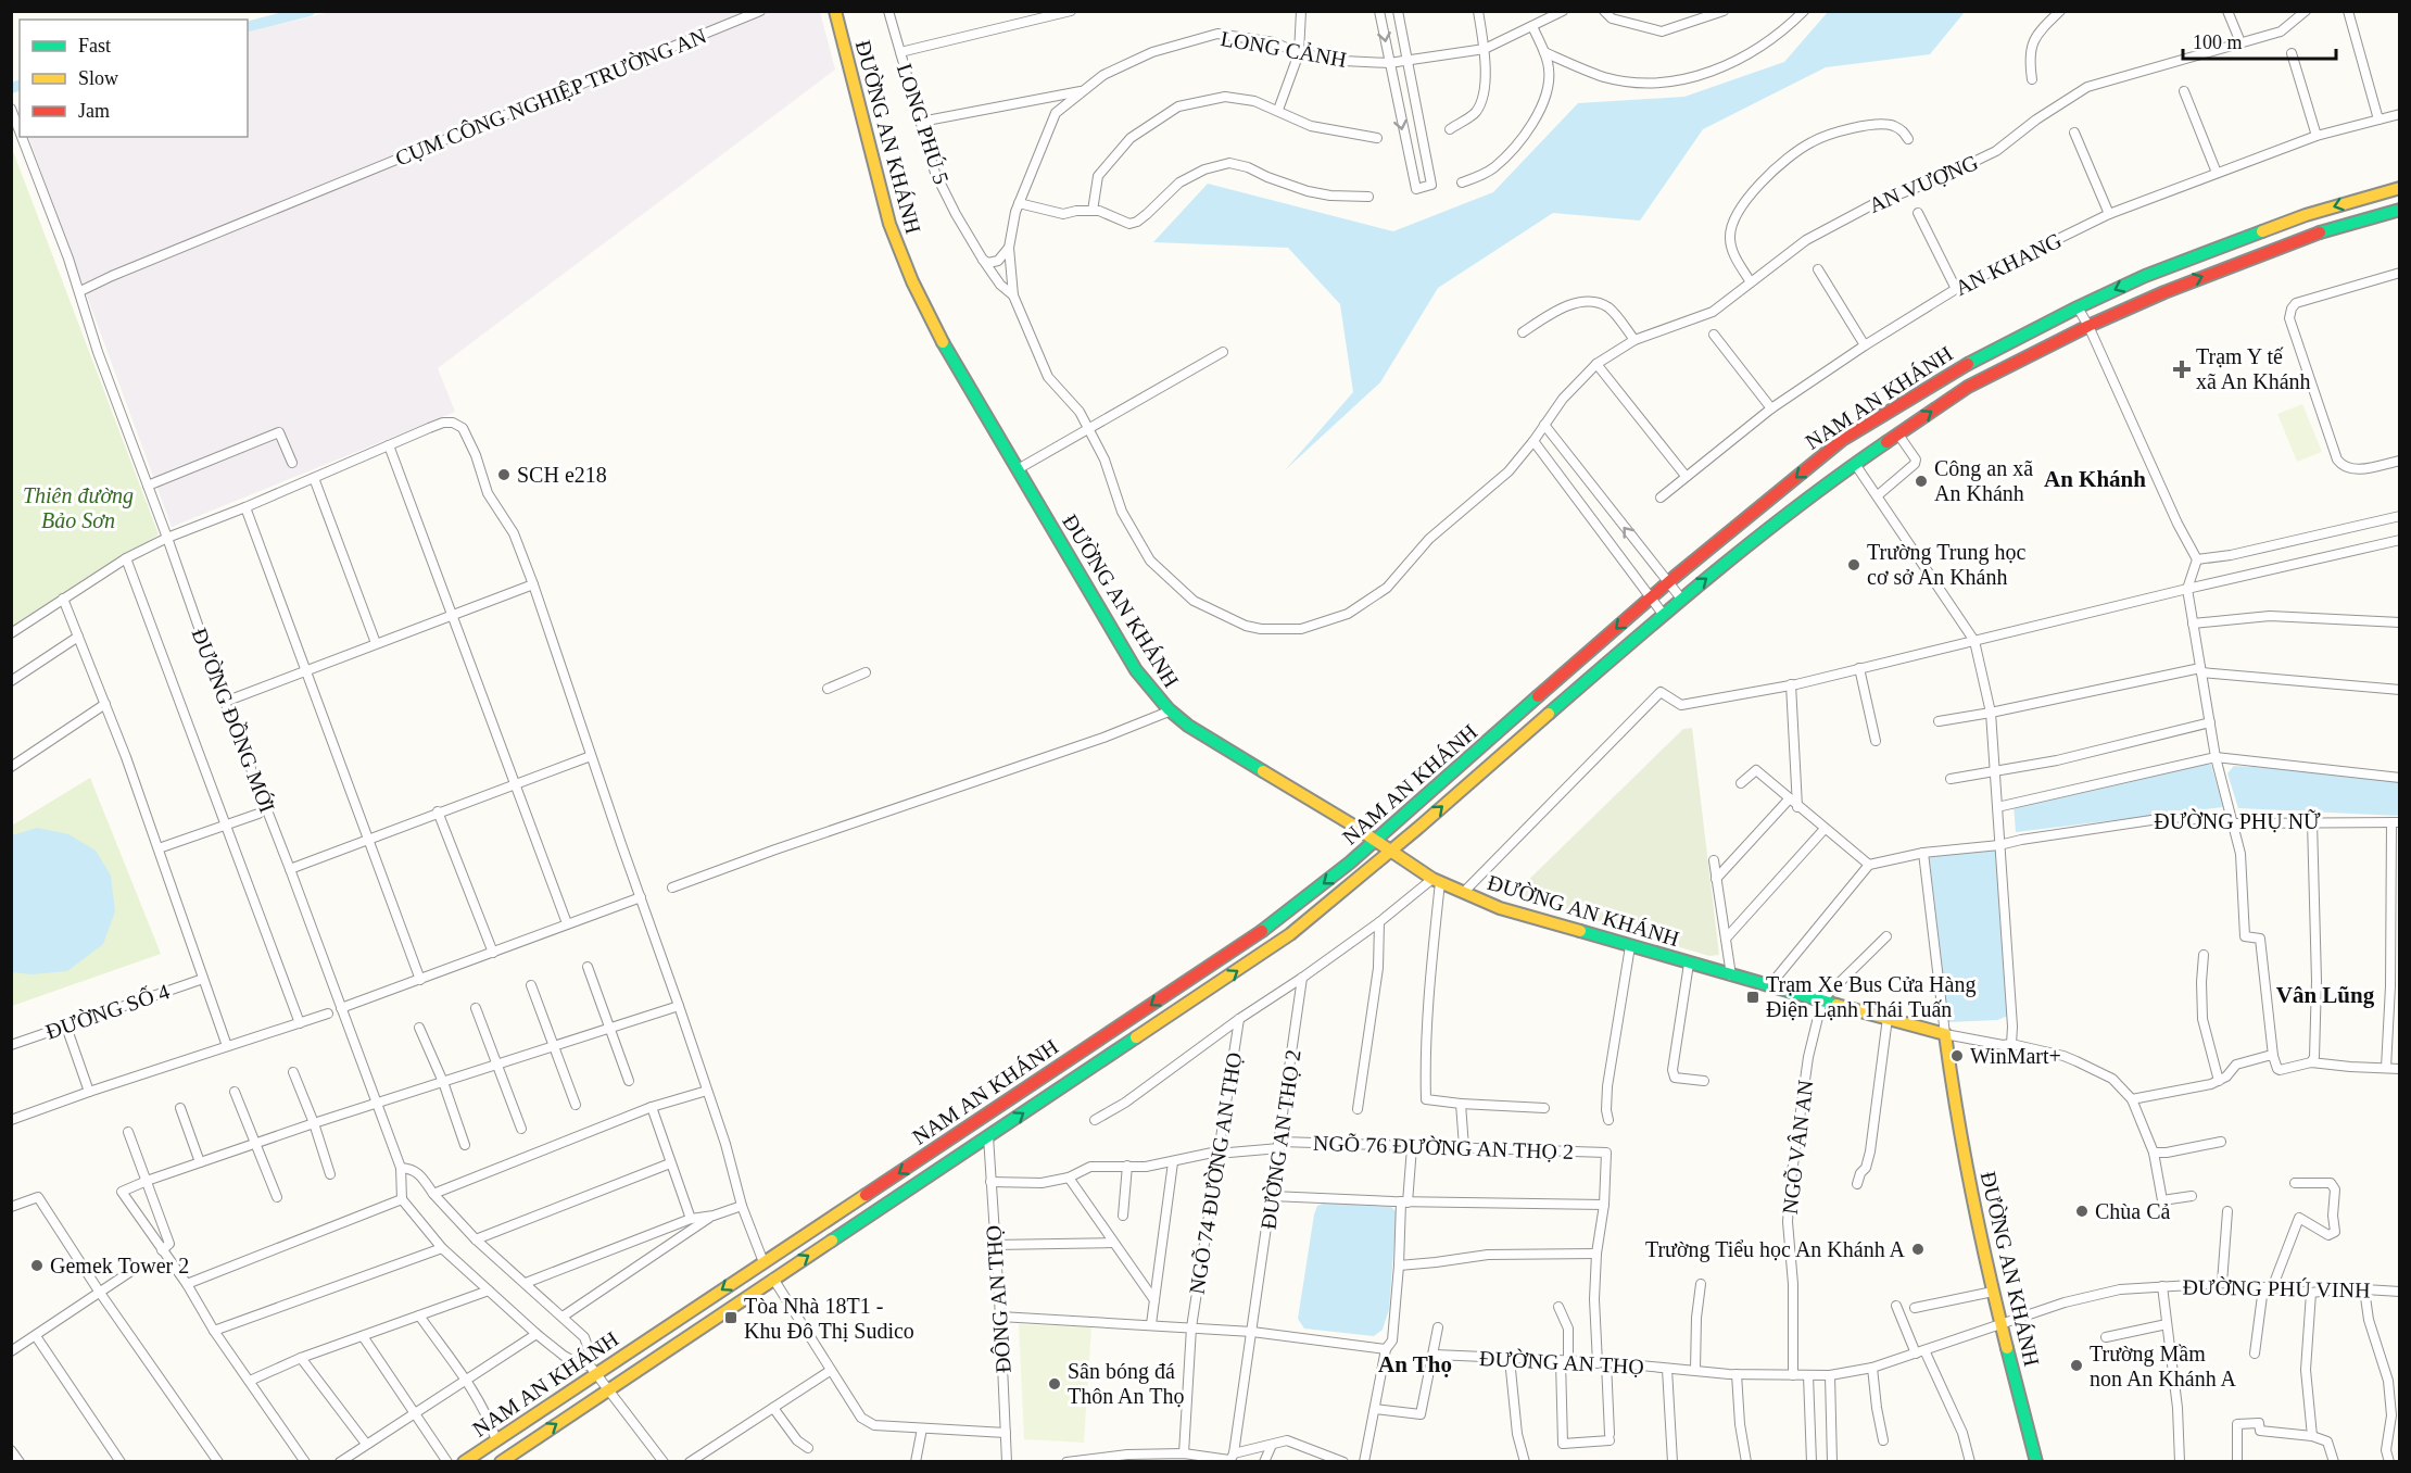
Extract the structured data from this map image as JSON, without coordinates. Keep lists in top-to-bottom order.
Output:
{
  "streets": {
    "street": [
      "LONG CẢNH",
      "CỤM CÔNG NGHIỆP TRƯỜNG AN",
      "LONG PHÚ 5",
      "ĐƯỜNG AN KHÁNH",
      "AN VƯỢNG",
      "AN KHANG",
      "NAM AN KHÁNH",
      "ĐƯỜNG ĐỒNG MỚI",
      "ĐƯỜNG PHỤ NỮ",
      "ĐƯỜNG SỐ 4",
      "ĐƯỜNG AN THỌ 2",
      "NGÕ 76 ĐƯỜNG AN THỌ 2",
      "NGÕ VÂN AN",
      "NGÕ 74 ĐƯỜNG AN THỌ",
      "ĐƯỜNG PHÚ VINH",
      "ĐÔNG AN THỌ",
      "ĐƯỜNG AN THỌ"
    ]
  },
  "crossings": [
    ["LONG CẢNH", "LONG PHÚ 5"],
    ["LONG CẢNH", "AN VƯỢNG"],
    ["CỤM CÔNG NGHIỆP TRƯỜNG AN", "ĐƯỜNG ĐỒNG MỚI"],
    ["LONG PHÚ 5", "AN VƯỢNG"],
    ["ĐƯỜNG AN KHÁNH", "NAM AN KHÁNH"],
    ["ĐƯỜNG AN KHÁNH", "NGÕ VÂN AN"],
    ["ĐƯỜNG AN KHÁNH", "ĐƯỜNG PHÚ VINH"],
    ["ĐƯỜNG AN KHÁNH", "ĐƯỜNG AN THỌ"],
    ["NAM AN KHÁNH", "ĐÔNG AN THỌ"],
    ["ĐƯỜNG AN THỌ 2", "NGÕ 76 ĐƯỜNG AN THỌ 2"],
    ["NGÕ 76 ĐƯỜNG AN THỌ 2", "NGÕ 74 ĐƯỜNG AN THỌ"],
    ["NGÕ 76 ĐƯỜNG AN THỌ 2", "ĐÔNG AN THỌ"],
    ["NGÕ VÂN AN", "ĐƯỜNG AN THỌ"],
    ["ĐƯỜNG PHÚ VINH", "ĐƯỜNG AN THỌ"]
  ],
  "districts": ["An Khánh", "Vân Lũng", "An Thọ"],
  "parks": ["Thiên đường Bảo Sơn"],
  "places": {
    "health": ["Trạm Y tế xã An Khánh"],
    "other": [
      "SCH e218",
      "Công an xã An Khánh",
      "Trường Trung học cơ sở An Khánh",
      "WinMart+",
      "Chùa Cả",
      "Trường Tiểu học An Khánh A",
      "Gemek Tower 2",
      "Trường Mầm non An Khánh A",
      "Sân bóng đá Thôn An Thọ"
    ],
    "transit": ["Trạm Xe Bus Cửa Hàng Điện Lạnh Thái Tuấn", "Tòa Nhà 18T1 - Khu Đô Thị Sudico"]
  },
  "legend": ["Fast", "Slow", "Jam"],
  "scale_bar": "100 m"
}
